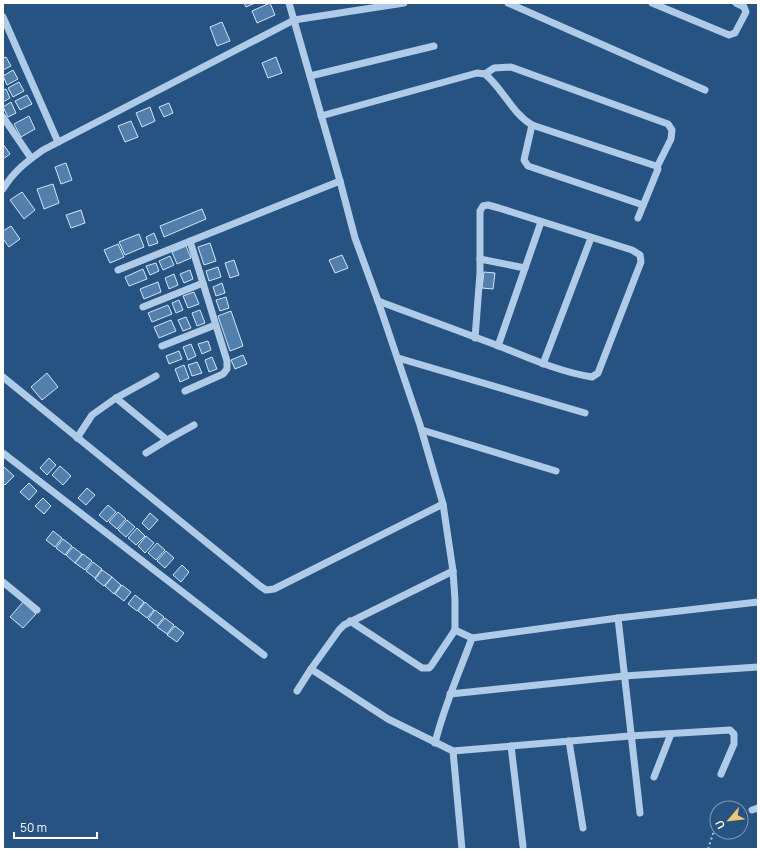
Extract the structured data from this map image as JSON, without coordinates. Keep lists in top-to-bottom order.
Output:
{
  "scale_bar": "50 m",
  "north": "bottom left"
}
